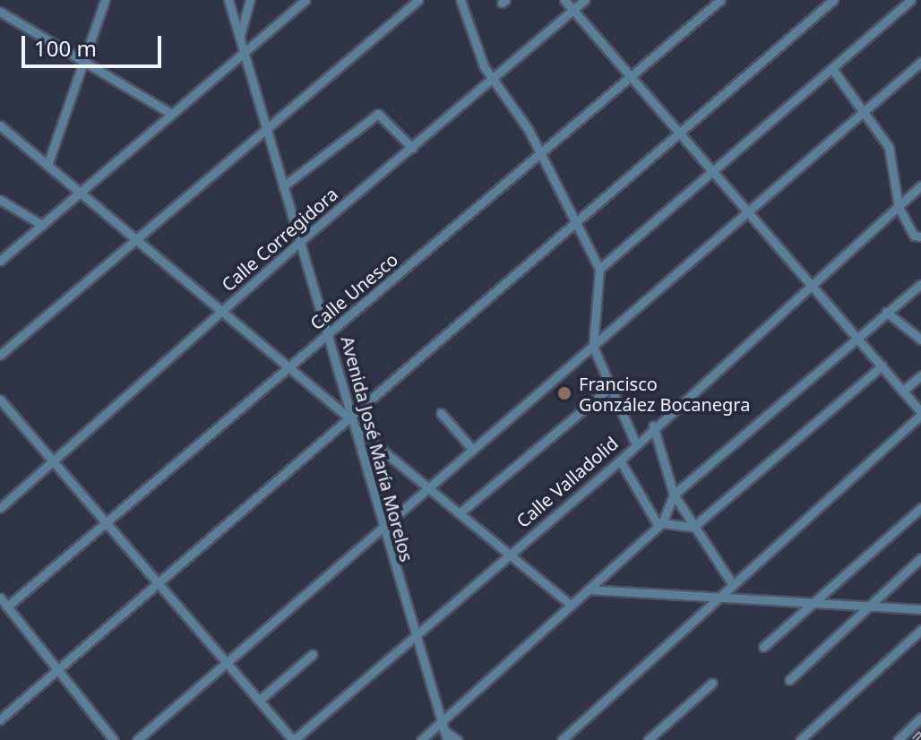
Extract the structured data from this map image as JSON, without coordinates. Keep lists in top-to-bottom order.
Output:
{
  "streets": {
    "street": [
      "Calle Corregidora",
      "Calle Unesco",
      "Avenida José María Morelos",
      "Calle Valladolid"
    ]
  },
  "crossings": [
    ["Calle Corregidora", "Avenida José María Morelos"],
    ["Calle Unesco", "Avenida José María Morelos"],
    ["Avenida José María Morelos", "Calle Valladolid"]
  ],
  "places": ["Francisco González Bocanegra"],
  "scale_bar": "100 m"
}
